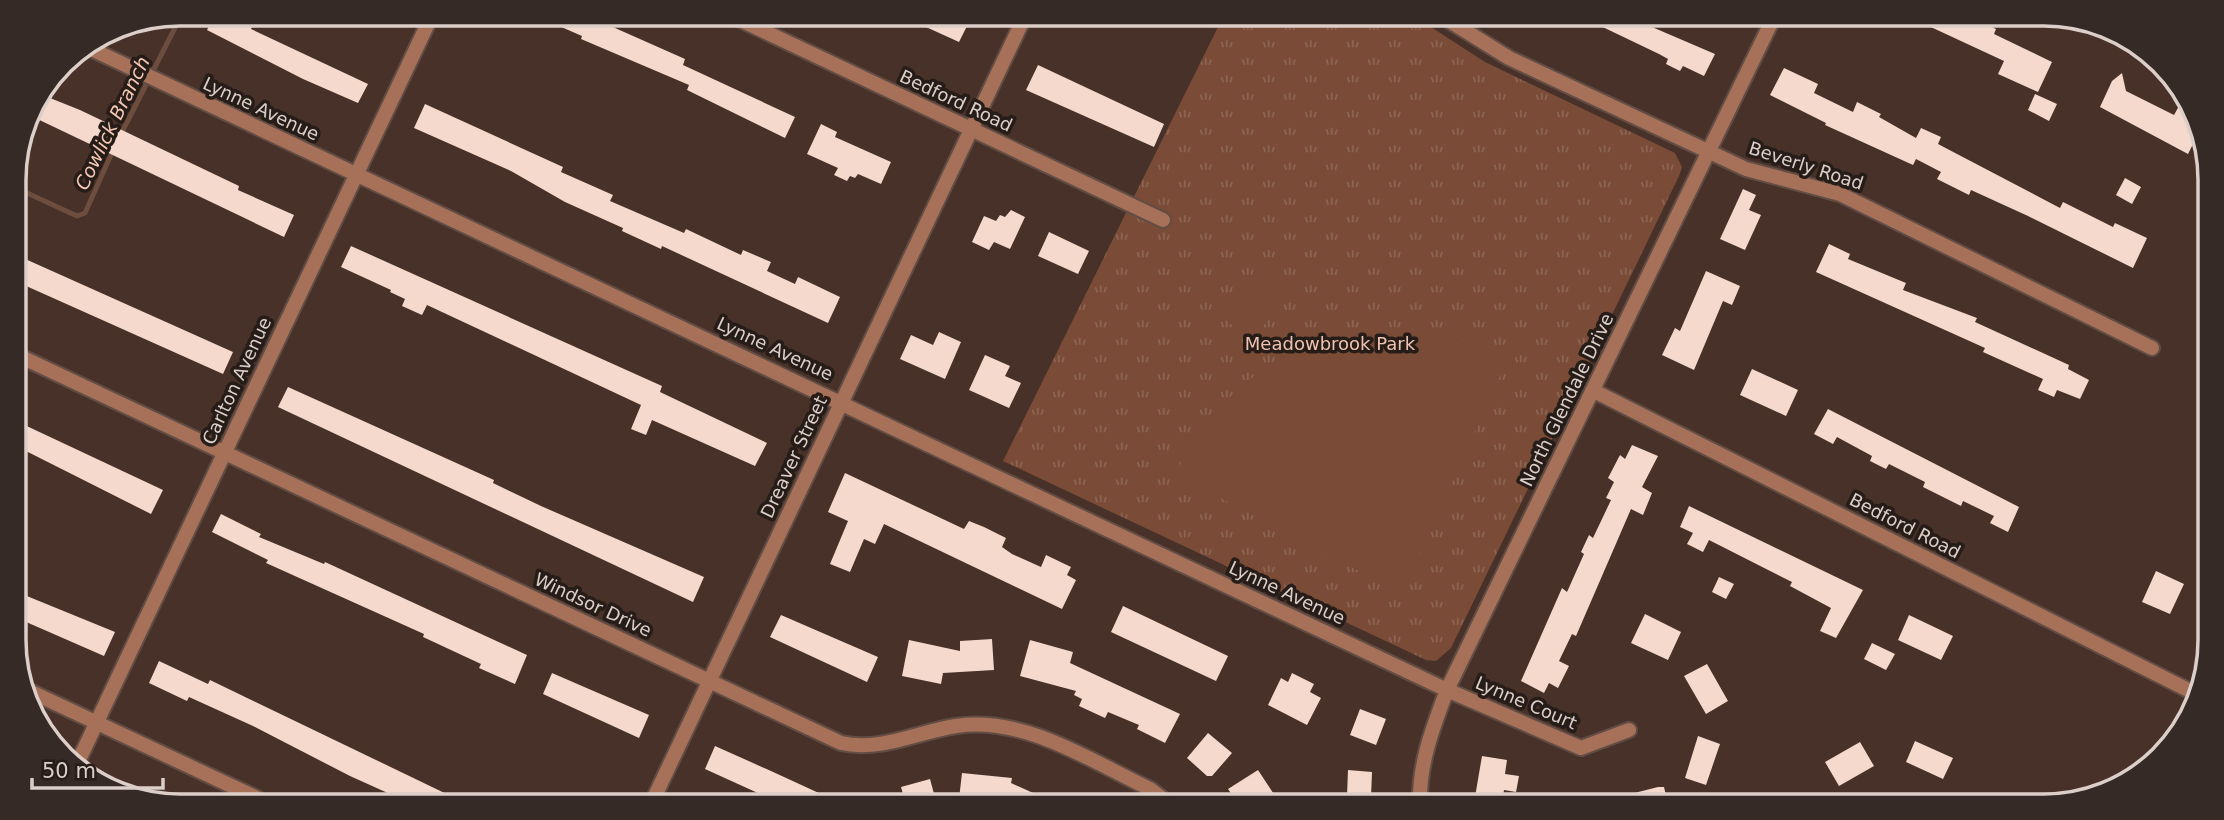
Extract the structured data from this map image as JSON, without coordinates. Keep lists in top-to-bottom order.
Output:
{
  "streets": {
    "street": [
      "Bedford Road",
      "Lynne Avenue",
      "Beverly Road",
      "Carlton Avenue",
      "North Glendale Drive",
      "Dreaver Street",
      "Windsor Drive",
      "Lynne Court"
    ]
  },
  "crossings": [
    ["Bedford Road", "North Glendale Drive"],
    ["Bedford Road", "Dreaver Street"],
    ["Lynne Avenue", "Carlton Avenue"],
    ["Lynne Avenue", "North Glendale Drive"],
    ["Lynne Avenue", "Dreaver Street"],
    ["Lynne Avenue", "Lynne Court"],
    ["Beverly Road", "North Glendale Drive"],
    ["Carlton Avenue", "Windsor Drive"],
    ["North Glendale Drive", "Lynne Court"],
    ["Dreaver Street", "Windsor Drive"]
  ],
  "water": ["Cowlick Branch"],
  "parks": ["Meadowbrook Park"],
  "scale_bar": "50 m"
}
